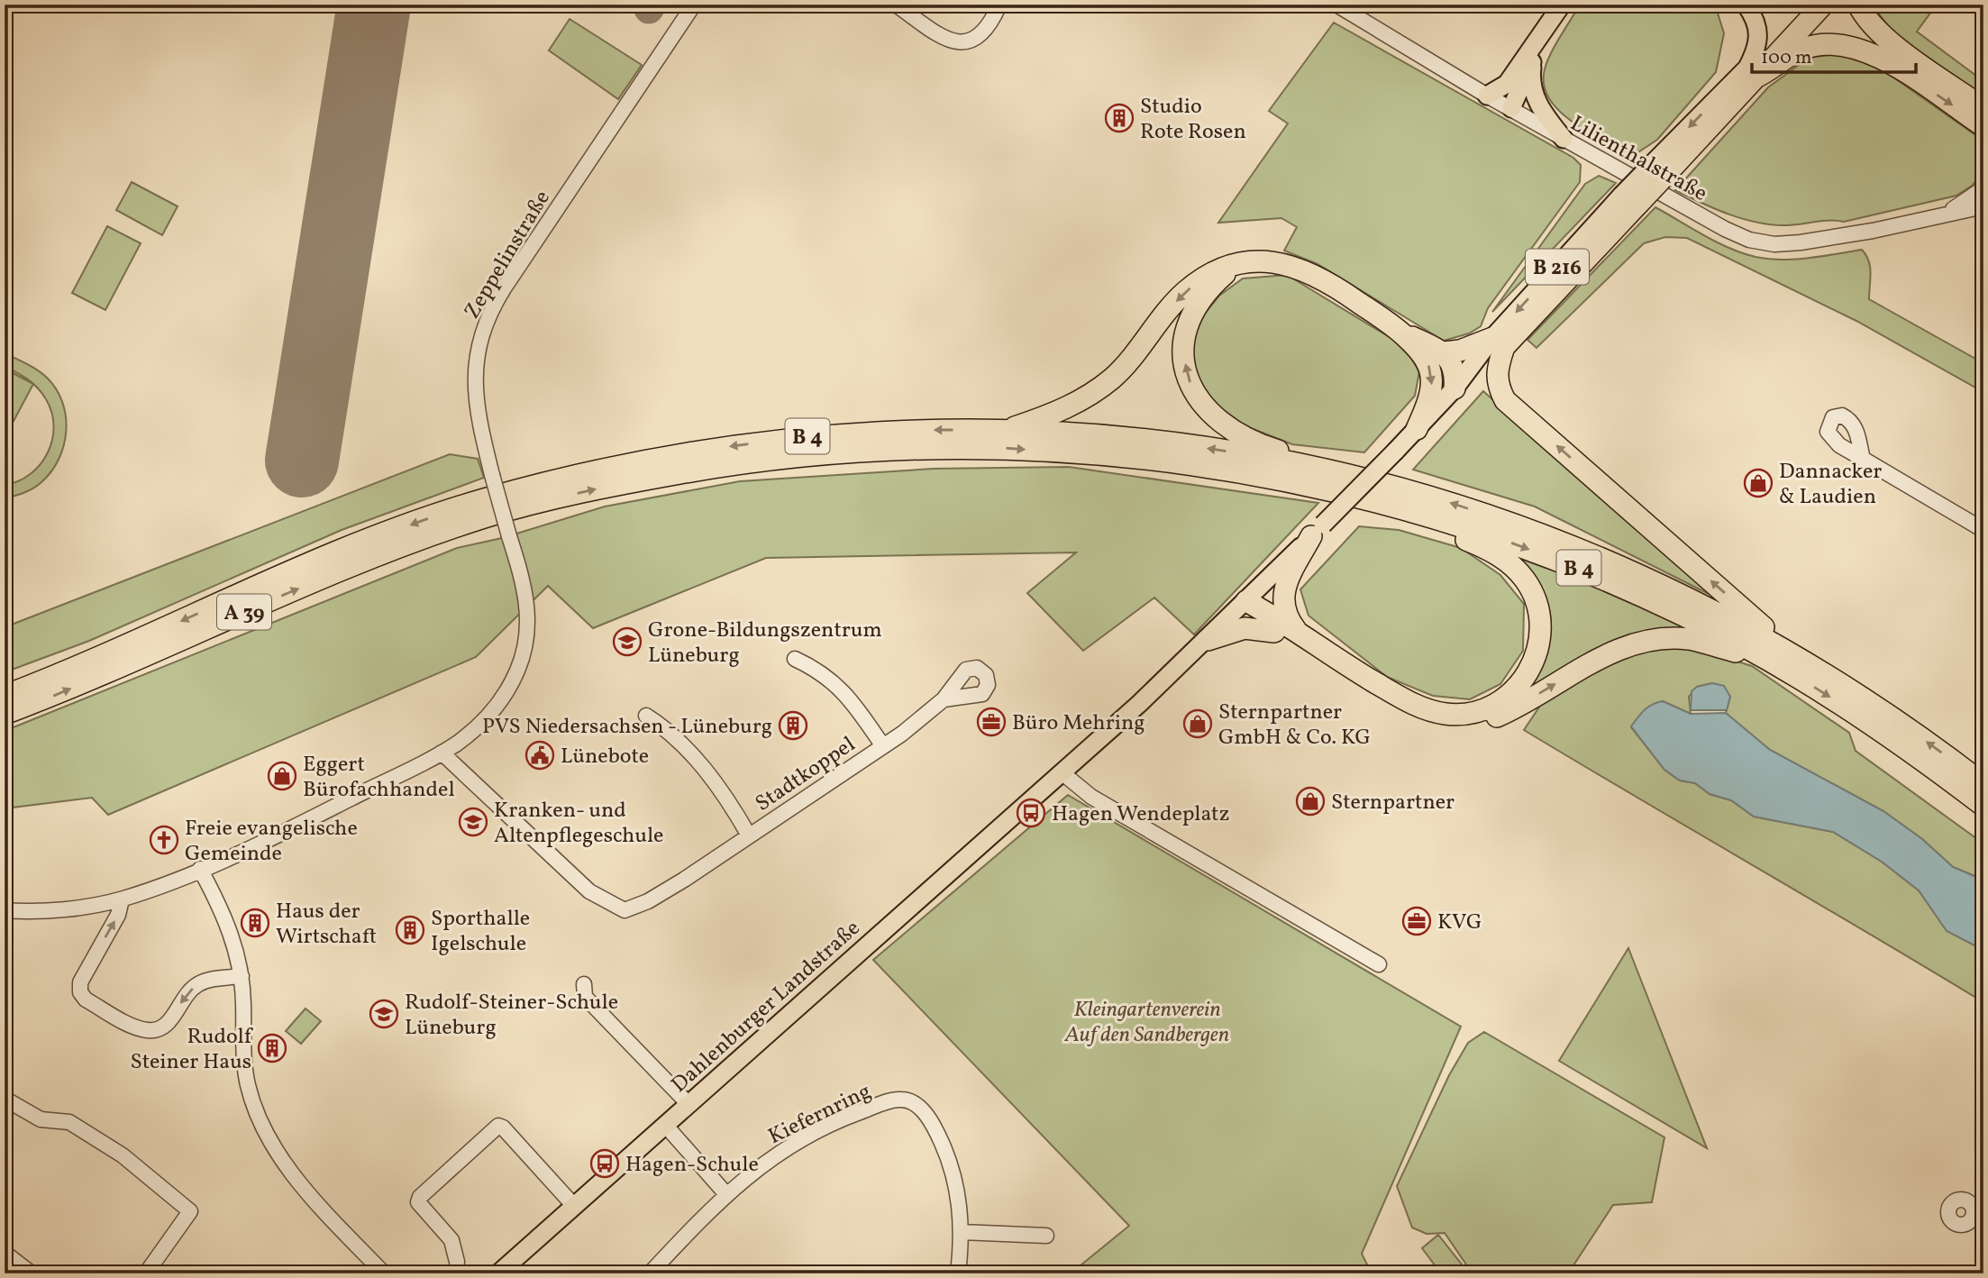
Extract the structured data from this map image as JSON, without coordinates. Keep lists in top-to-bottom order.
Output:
{
  "streets": {
    "highway": ["B 216", "B 4", "A 39"],
    "main road": ["Dahlenburger Landstraße"],
    "street": [
      "Lilienthalstraße",
      "Zeppelinstraße",
      "Stadtkoppel",
      "Kiefernring"
    ]
  },
  "crossings": [
    ["Zeppelinstraße", "Stadtkoppel"],
    ["B 216", "Dahlenburger Landstraße"],
    ["B 4", "A 39"]
  ],
  "parks": ["Kleingartenverein Auf den Sandbergen"],
  "places": {
    "building": [
      "Studio Rote Rosen",
      "PVS Niedersachsen - Lüneburg",
      "Haus der Wirtschaft",
      "Sporthalle Igelschule",
      "Rudolf Steiner Haus"
    ],
    "shop": [
      "Dannacker & Laudien",
      "Sternpartner GmbH & Co. KG",
      "Eggert Bürofachhandel",
      "Sternpartner"
    ],
    "school or university": ["Grone-Bildungszentrum Lüneburg", "Kranken- und Altenpflegeschule", "Rudolf-Steiner-Schule Lüneburg"],
    "office": ["Büro Mehring", "KVG"],
    "public building": ["Lünebote"],
    "bus stop": ["Hagen Wendeplatz", "Hagen-Schule"],
    "church": ["Freie evangelische Gemeinde"]
  },
  "scale_bar": "100 m"
}
